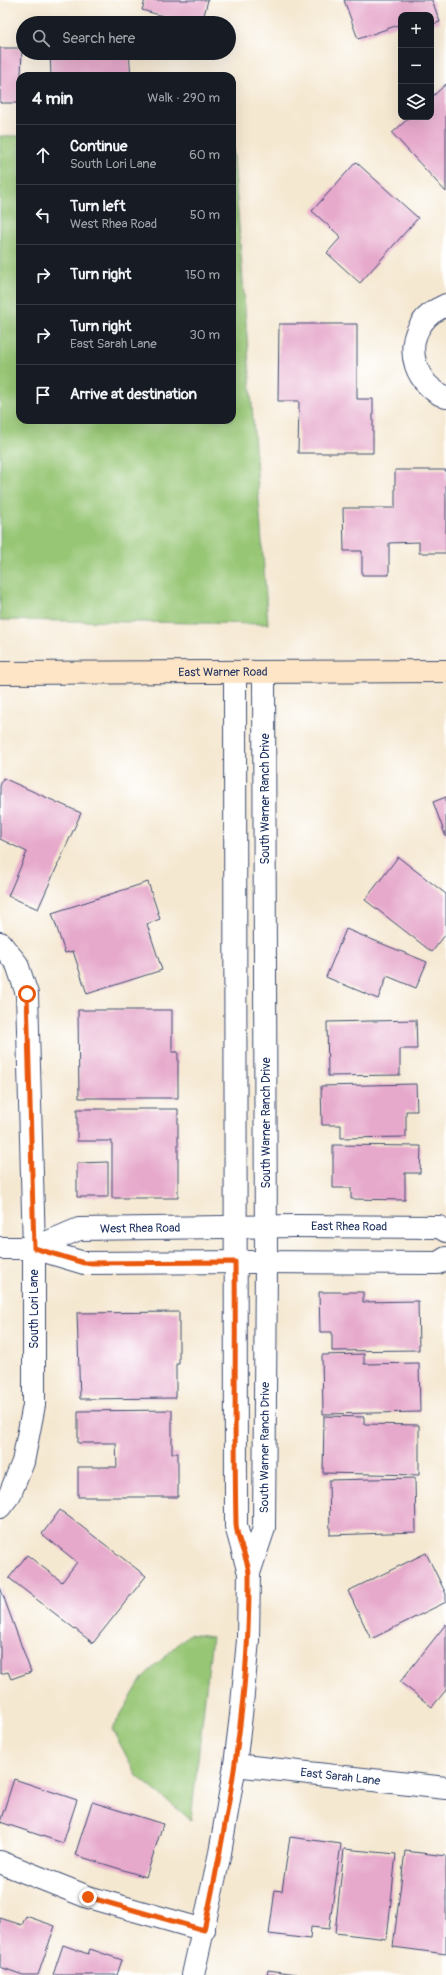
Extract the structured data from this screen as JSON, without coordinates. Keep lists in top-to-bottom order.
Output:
{
  "streets": {
    "main road": ["East Warner Road"],
    "street": [
      "South Warner Ranch Drive",
      "East Rhea Road",
      "West Rhea Road",
      "South Lori Lane",
      "East Sarah Lane"
    ]
  },
  "crossings": [
    ["East Warner Road", "South Warner Ranch Drive"],
    ["South Warner Ranch Drive", "East Rhea Road"],
    ["South Warner Ranch Drive", "West Rhea Road"],
    ["South Warner Ranch Drive", "East Sarah Lane"],
    ["East Rhea Road", "West Rhea Road"],
    ["West Rhea Road", "South Lori Lane"]
  ],
  "page": {
    "map_buttons": ["+", "−"],
    "search": "Search here",
    "heading": ["4 min", "Walk · 290 m"],
    "list": [
      ["Continue", "South Lori Lane", "60 m"],
      ["Turn left", "West Rhea Road", "50 m"],
      ["Turn right", "150 m"],
      ["Turn right", "East Sarah Lane", "30 m"],
      "Arrive at destination"
    ]
  }
}
